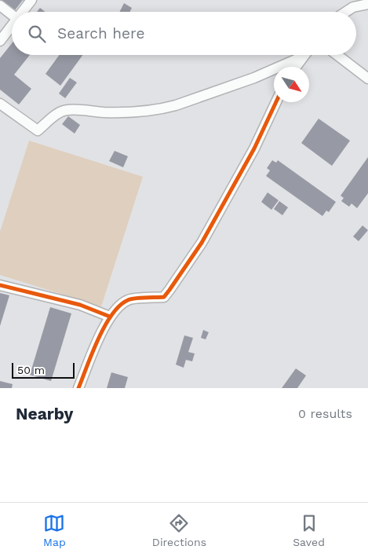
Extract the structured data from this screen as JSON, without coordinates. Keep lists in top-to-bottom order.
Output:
{
  "scale_bar": "50 m",
  "north": "bottom right",
  "page": {
    "search": "Search here",
    "scale": "50 m",
    "heading": ["Nearby", "0 results"],
    "nav": ["Map", "Directions", "Saved"]
  }
}
